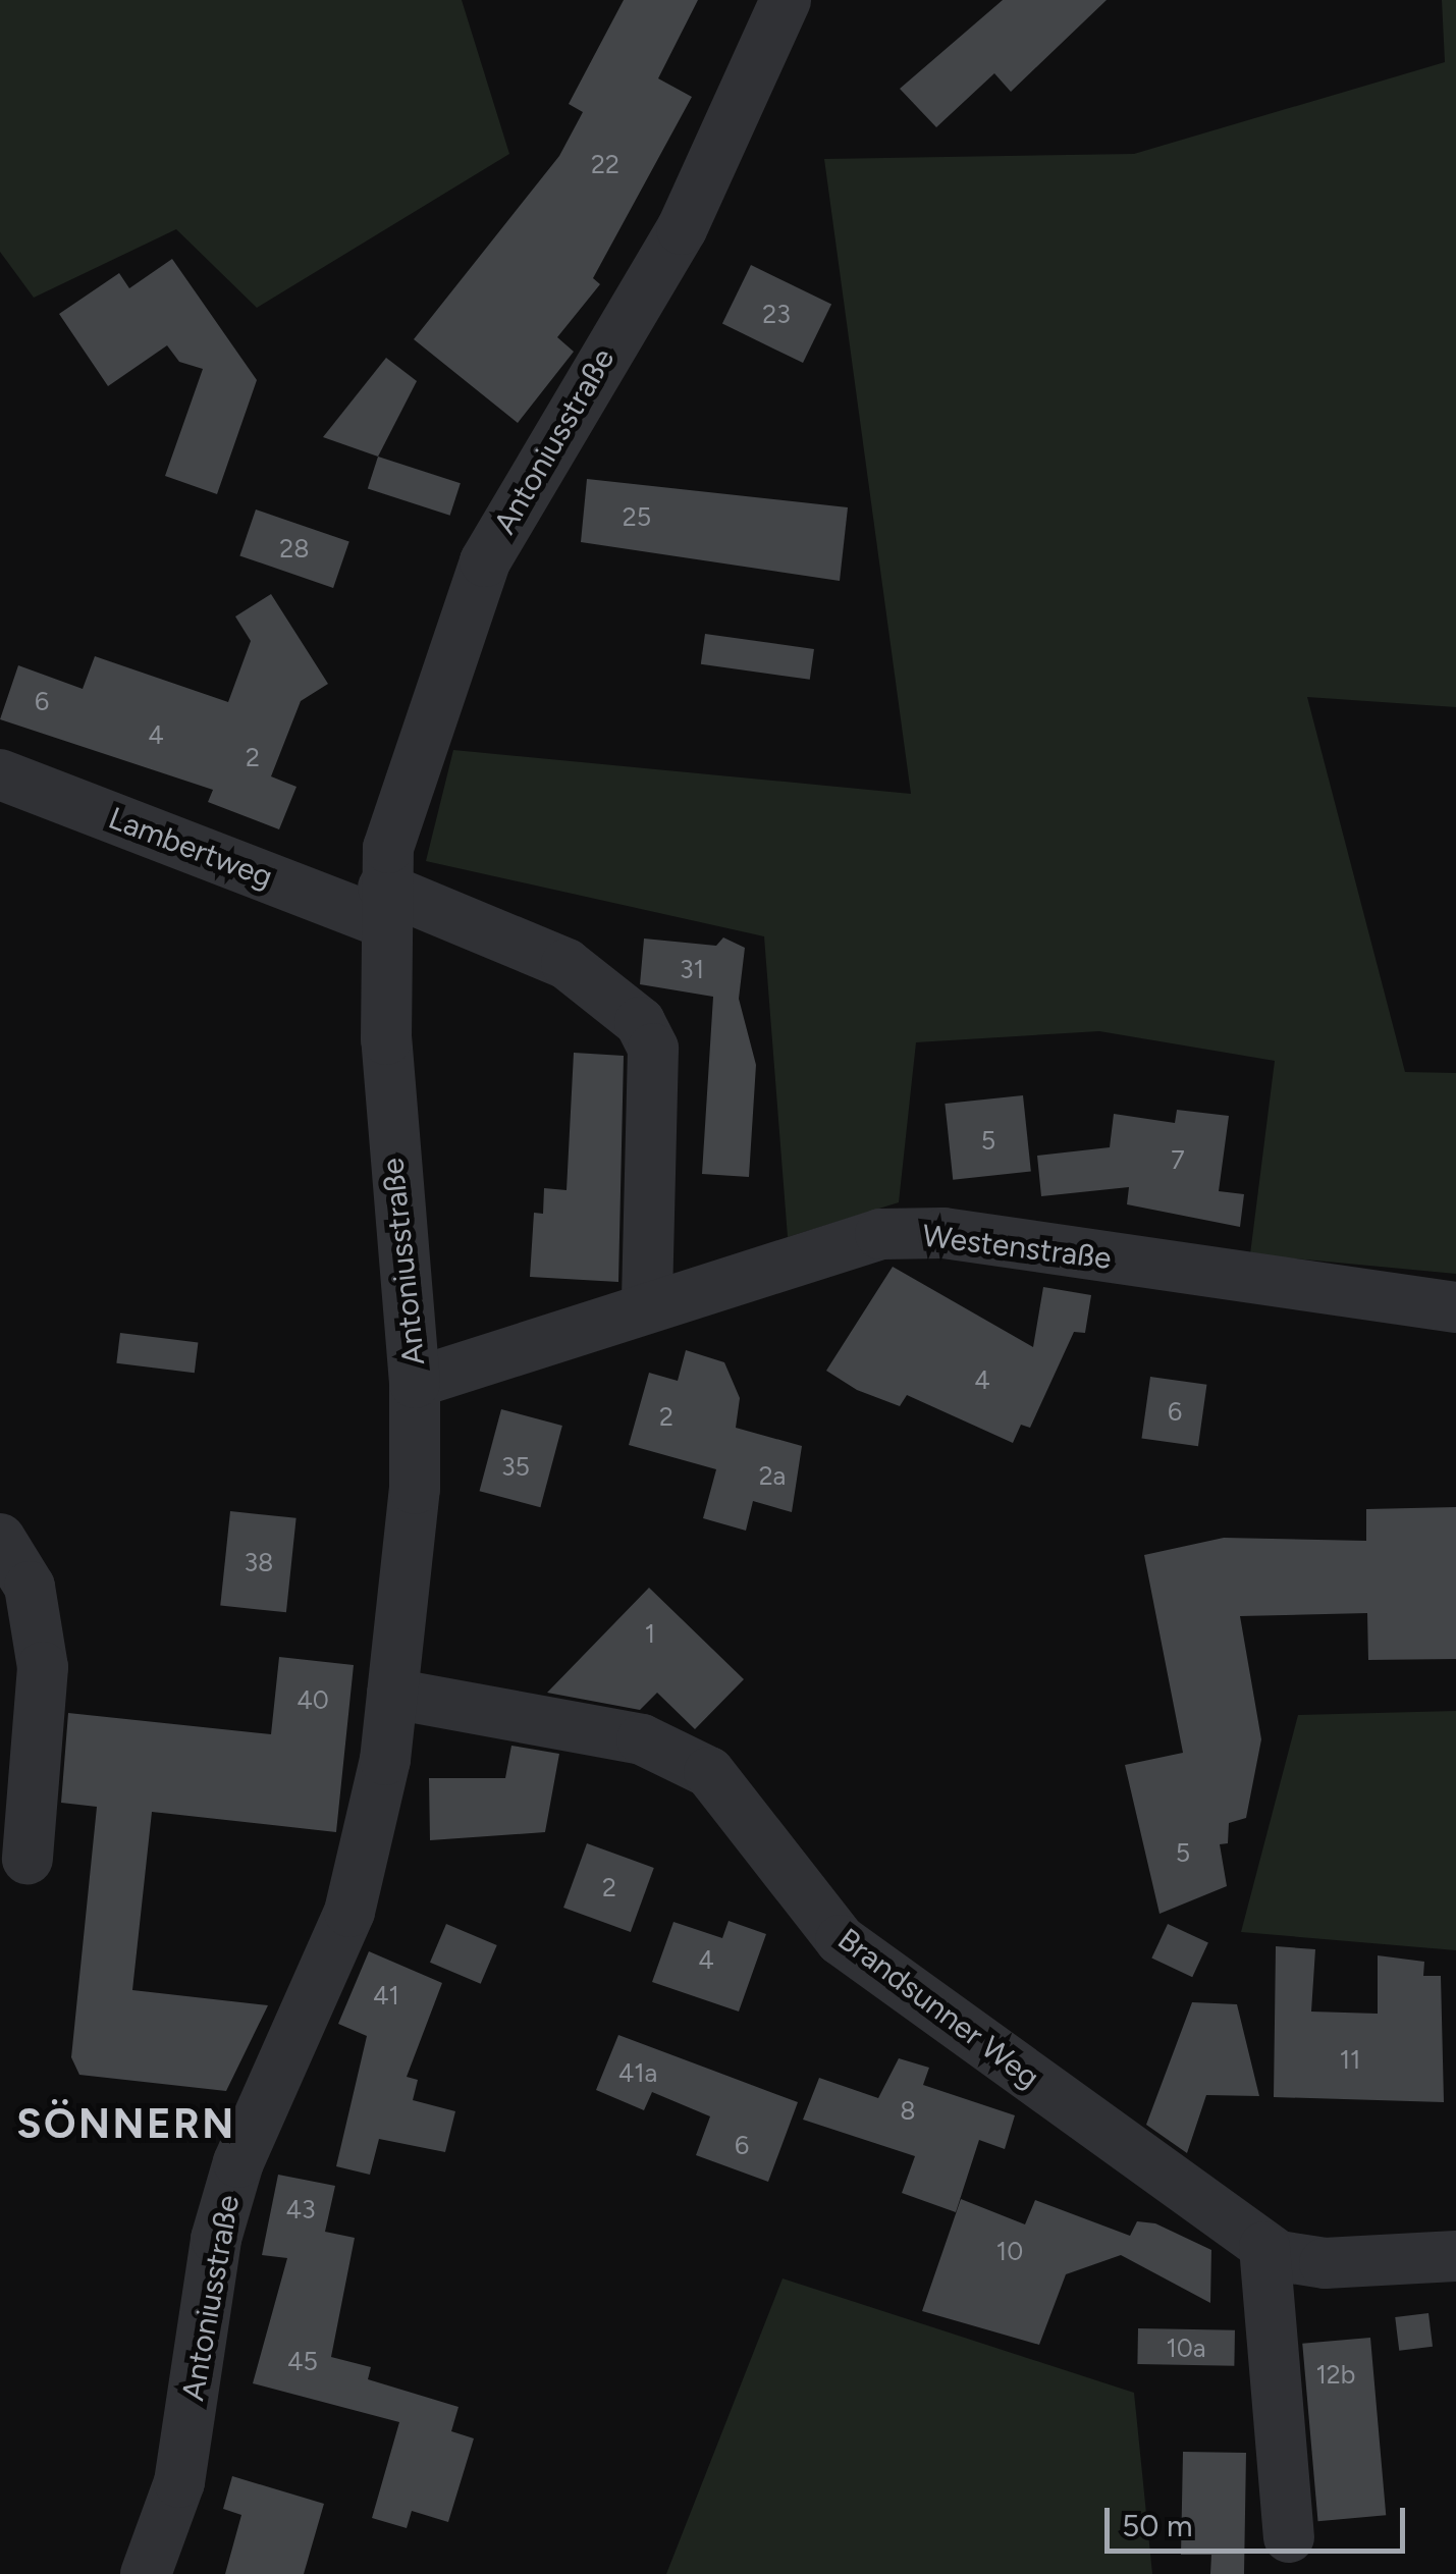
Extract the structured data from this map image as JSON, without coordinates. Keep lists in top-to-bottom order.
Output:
{
  "streets": {
    "street": [
      "Antoniusstraße",
      "Lambertweg",
      "Westenstraße",
      "Brandsunner Weg"
    ]
  },
  "crossings": [
    ["Antoniusstraße", "Lambertweg"],
    ["Antoniusstraße", "Westenstraße"],
    ["Antoniusstraße", "Brandsunner Weg"],
    ["Lambertweg", "Westenstraße"]
  ],
  "districts": ["SÖNNERN"],
  "house_numbers": [
    "22",
    "23",
    "25",
    "28",
    "6",
    "4",
    "2",
    "31",
    "5",
    "7",
    "4",
    "6",
    "2",
    "35",
    "2a",
    "38",
    "1",
    "40",
    "5",
    "2",
    "4",
    "41",
    "11",
    "41a",
    "8",
    "6",
    "43",
    "10",
    "10a",
    "45",
    "12b"
  ],
  "scale_bar": "50 m"
}
